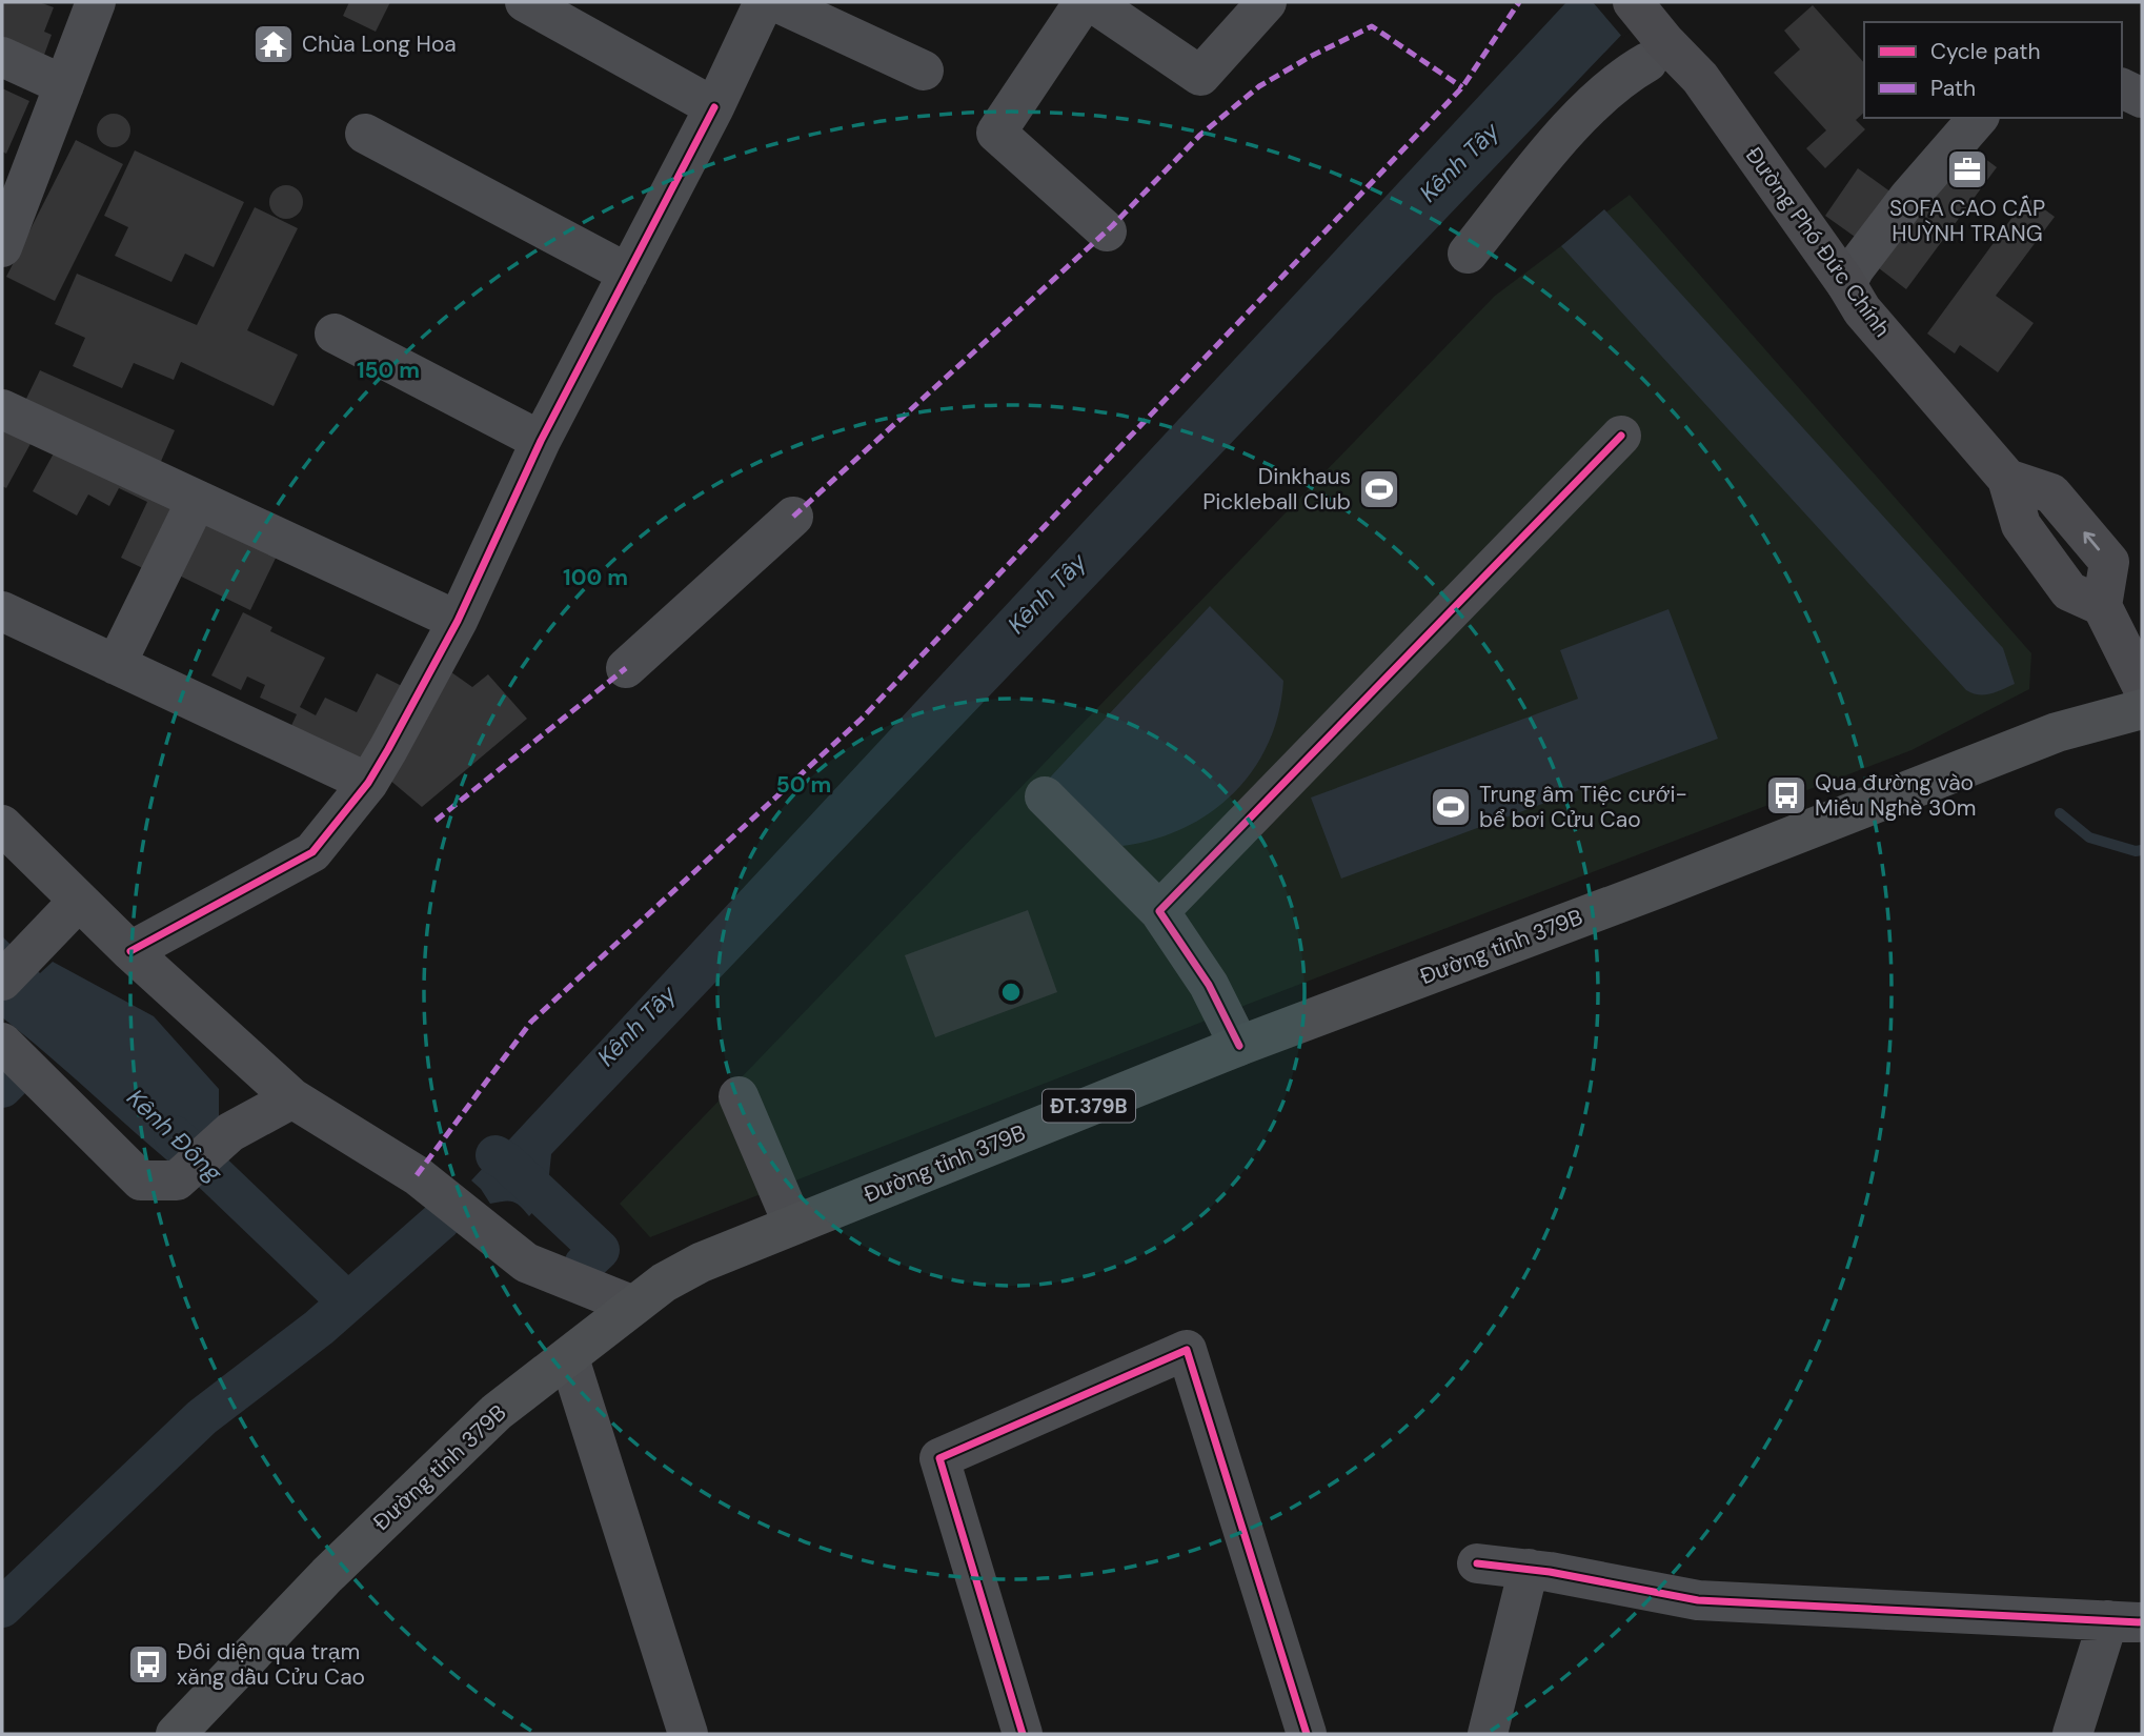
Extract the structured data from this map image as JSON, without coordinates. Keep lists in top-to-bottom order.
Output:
{
  "streets": {
    "main road": ["Đường Phó Đức Chính", "Đường tỉnh 379B", "ĐT.379B"]
  },
  "water": ["Kênh Tây", "Kênh Đông"],
  "places": {
    "temple": ["Chùa Long Hoa"],
    "office": ["SOFA CAO CẤP HUỲNH TRANG"],
    "sports": ["Dinkhaus Pickleball Club", "Trung âm Tiệc cưới- bể bơi Cửu Cao"],
    "bus stop": ["Qua đường vào Miếu Nghè 30m", "Đối diện qua trạm xăng dầu Cửu Cao"]
  },
  "legend": ["Cycle path", "Path"],
  "rings": ["150 m", "100 m", "50 m"]
}
